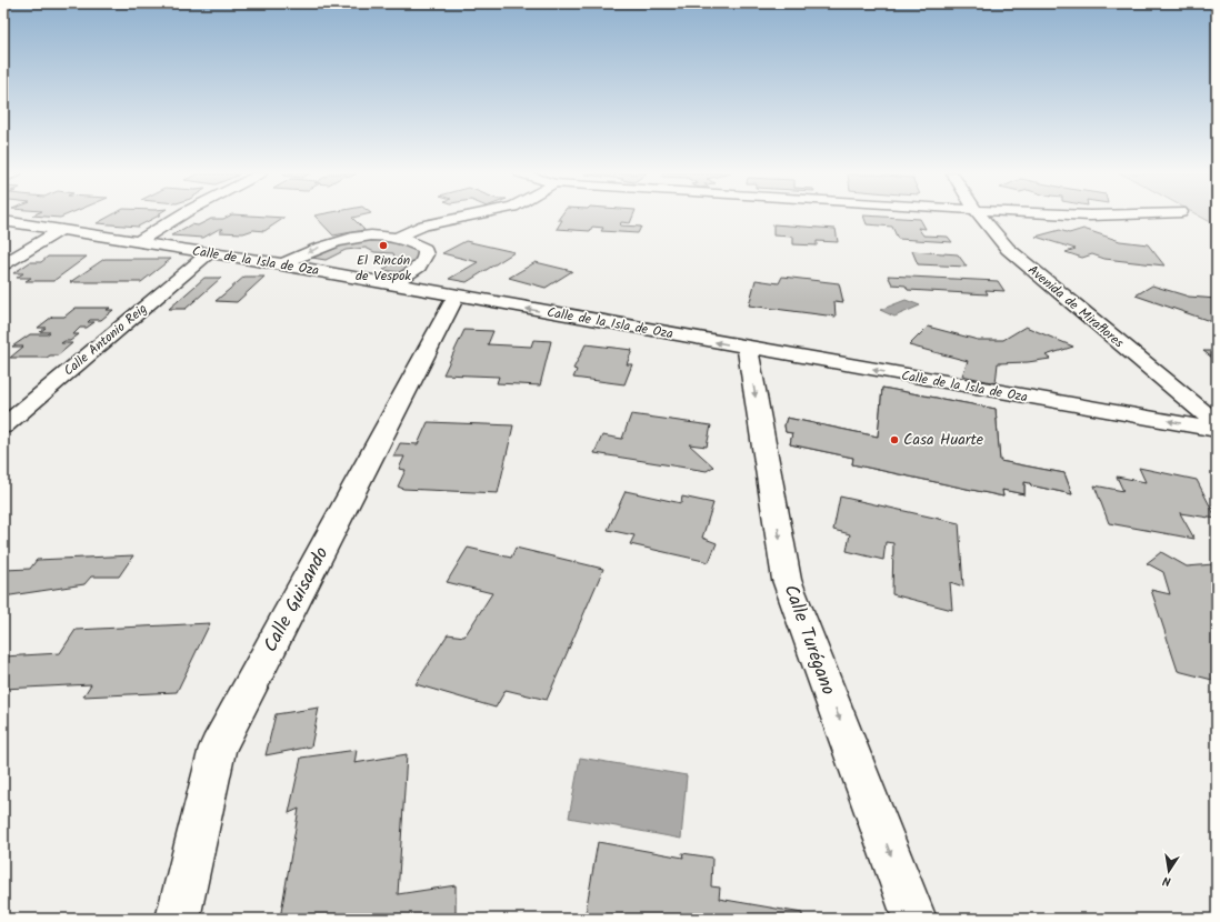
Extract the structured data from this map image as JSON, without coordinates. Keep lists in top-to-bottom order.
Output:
{
  "streets": {
    "street": [
      "Calle de la Isla de Oza",
      "Avenida de Miraflores",
      "Calle Antonio Reig",
      "Calle Guisando",
      "Calle Turégano"
    ]
  },
  "crossings": [
    ["Calle de la Isla de Oza", "Calle Antonio Reig"],
    ["Calle de la Isla de Oza", "Calle Guisando"],
    ["Calle de la Isla de Oza", "Calle Turégano"]
  ],
  "one_way": ["Calle de la Isla de Oza", "Calle Turégano"],
  "places": ["El Rincón de Vespok", "Casa Huarte"],
  "north": "bottom"
}
